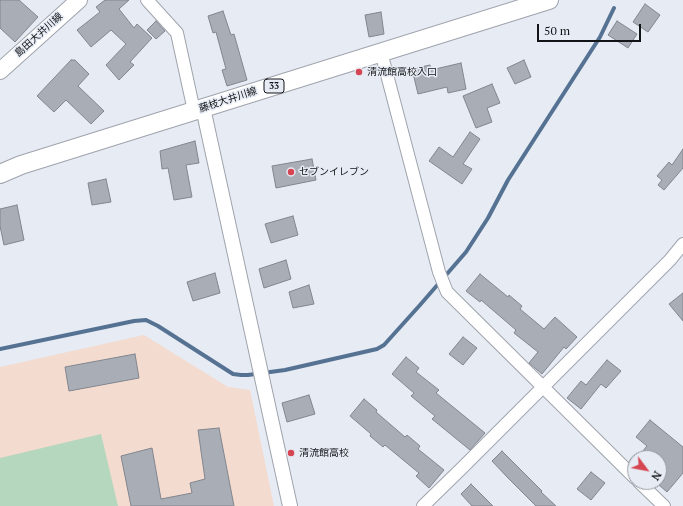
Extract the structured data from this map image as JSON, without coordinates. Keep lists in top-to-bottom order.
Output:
{
  "streets": {
    "main road": ["島田大井川線", "33", "藤枝大井川線"]
  },
  "places": ["清流館高校入口", "セブンイレブン", "清流館高校"],
  "scale_bar": "50 m",
  "north": "bottom right"
}
